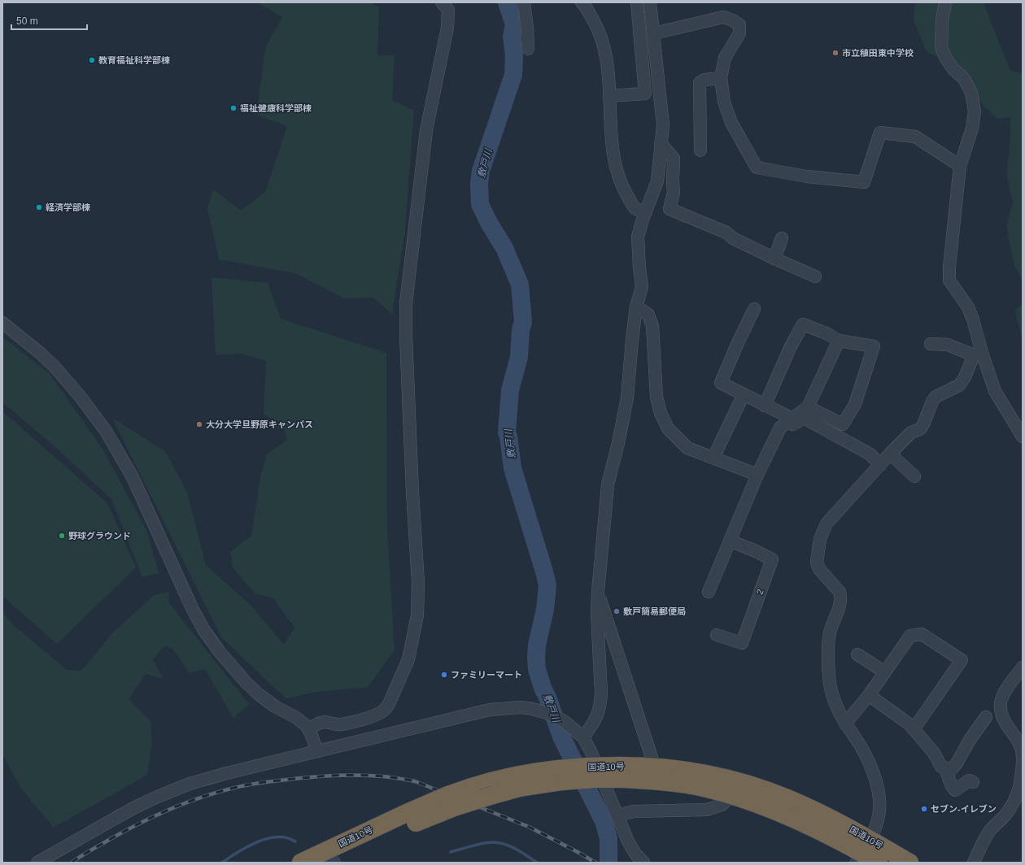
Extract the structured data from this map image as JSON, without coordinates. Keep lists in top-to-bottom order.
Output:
{
  "streets": {
    "highway": ["国道10号"],
    "street": ["2"]
  },
  "water": ["敷戸川"],
  "places": [
    "市立稙田東中学校",
    "教育福祉科学部棟",
    "福祉健康科学部棟",
    "経済学部棟",
    "大分大学旦野原キャンパス",
    "野球グラウンド",
    "敷戸簡易郵便局",
    "ファミリーマート",
    "セブン-イレブン"
  ],
  "scale_bar": "50 m"
}
